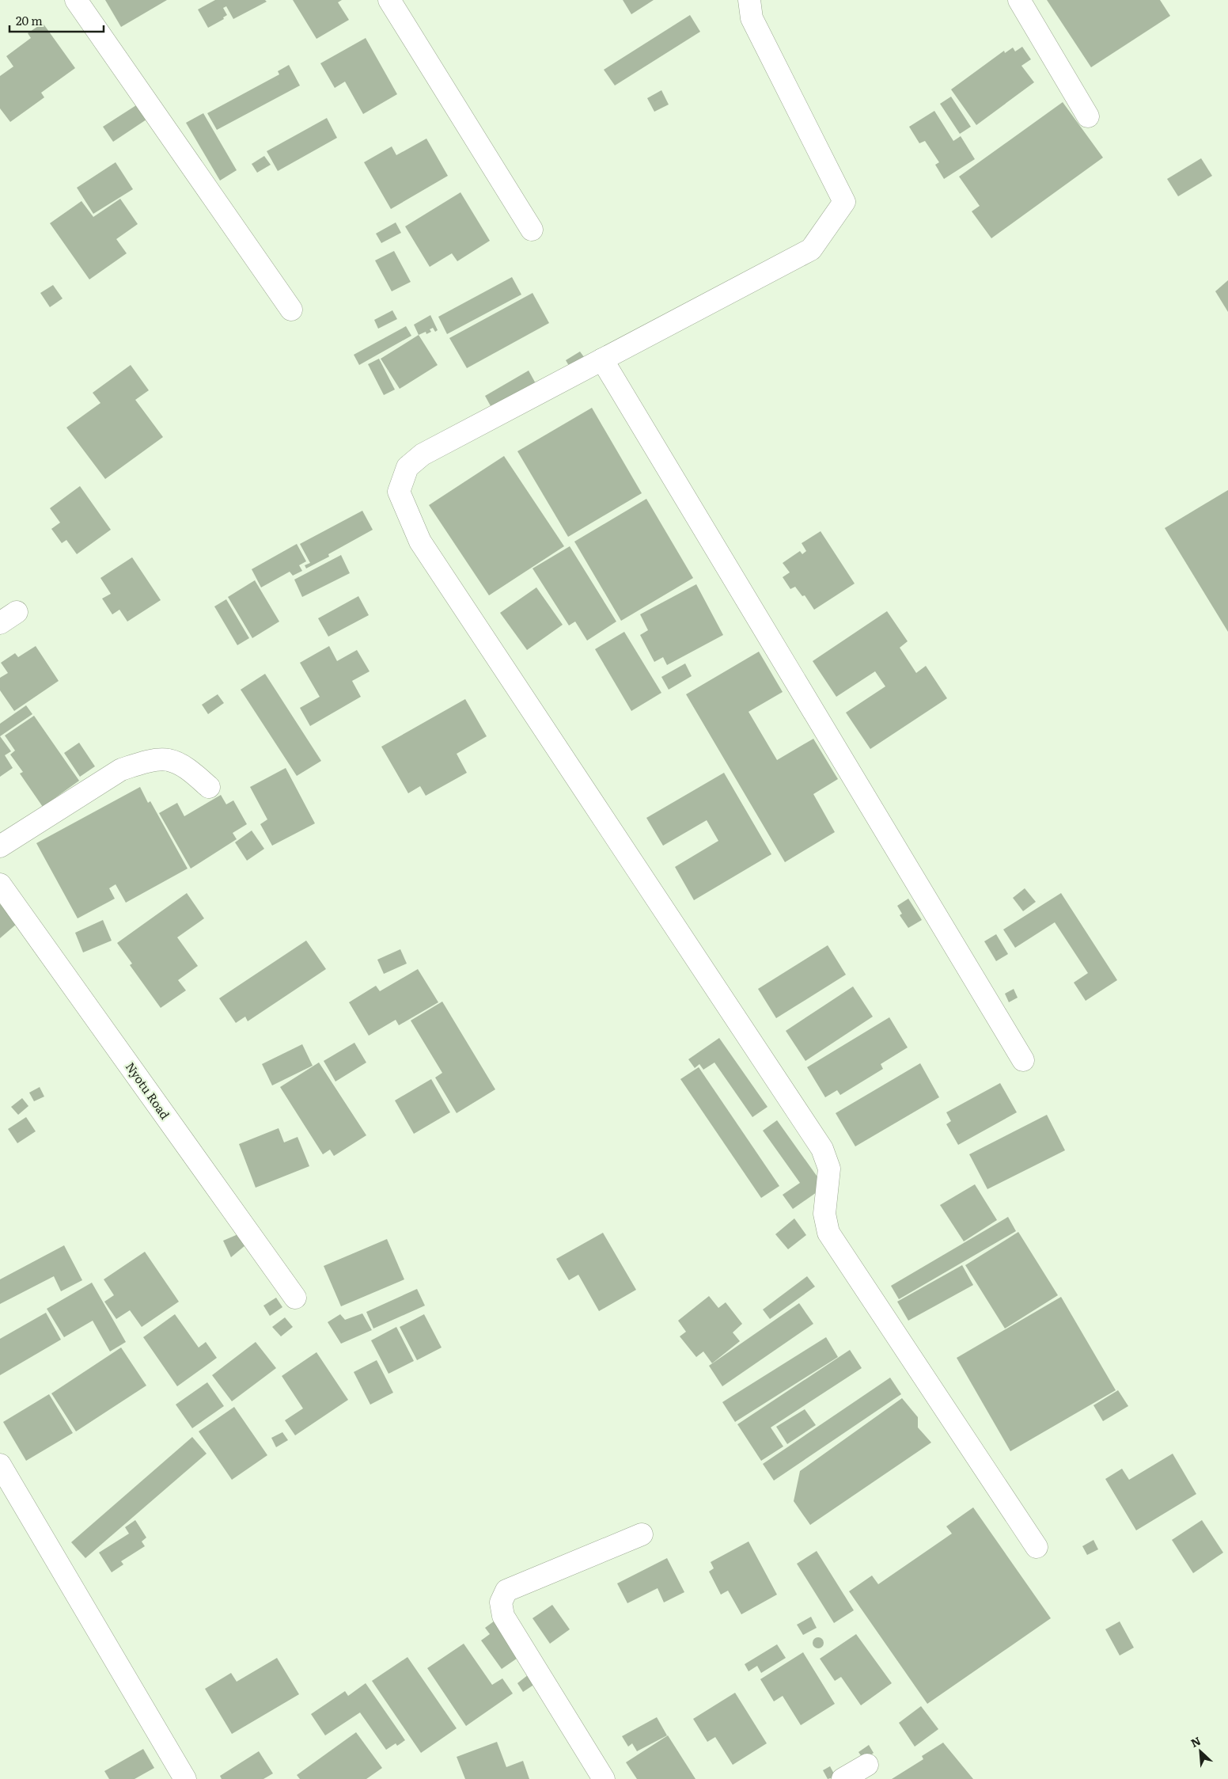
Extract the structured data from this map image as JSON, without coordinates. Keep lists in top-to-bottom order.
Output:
{
  "streets": {
    "street": ["Nyotu Road"]
  },
  "scale_bar": "20 m",
  "north": "top left"
}
